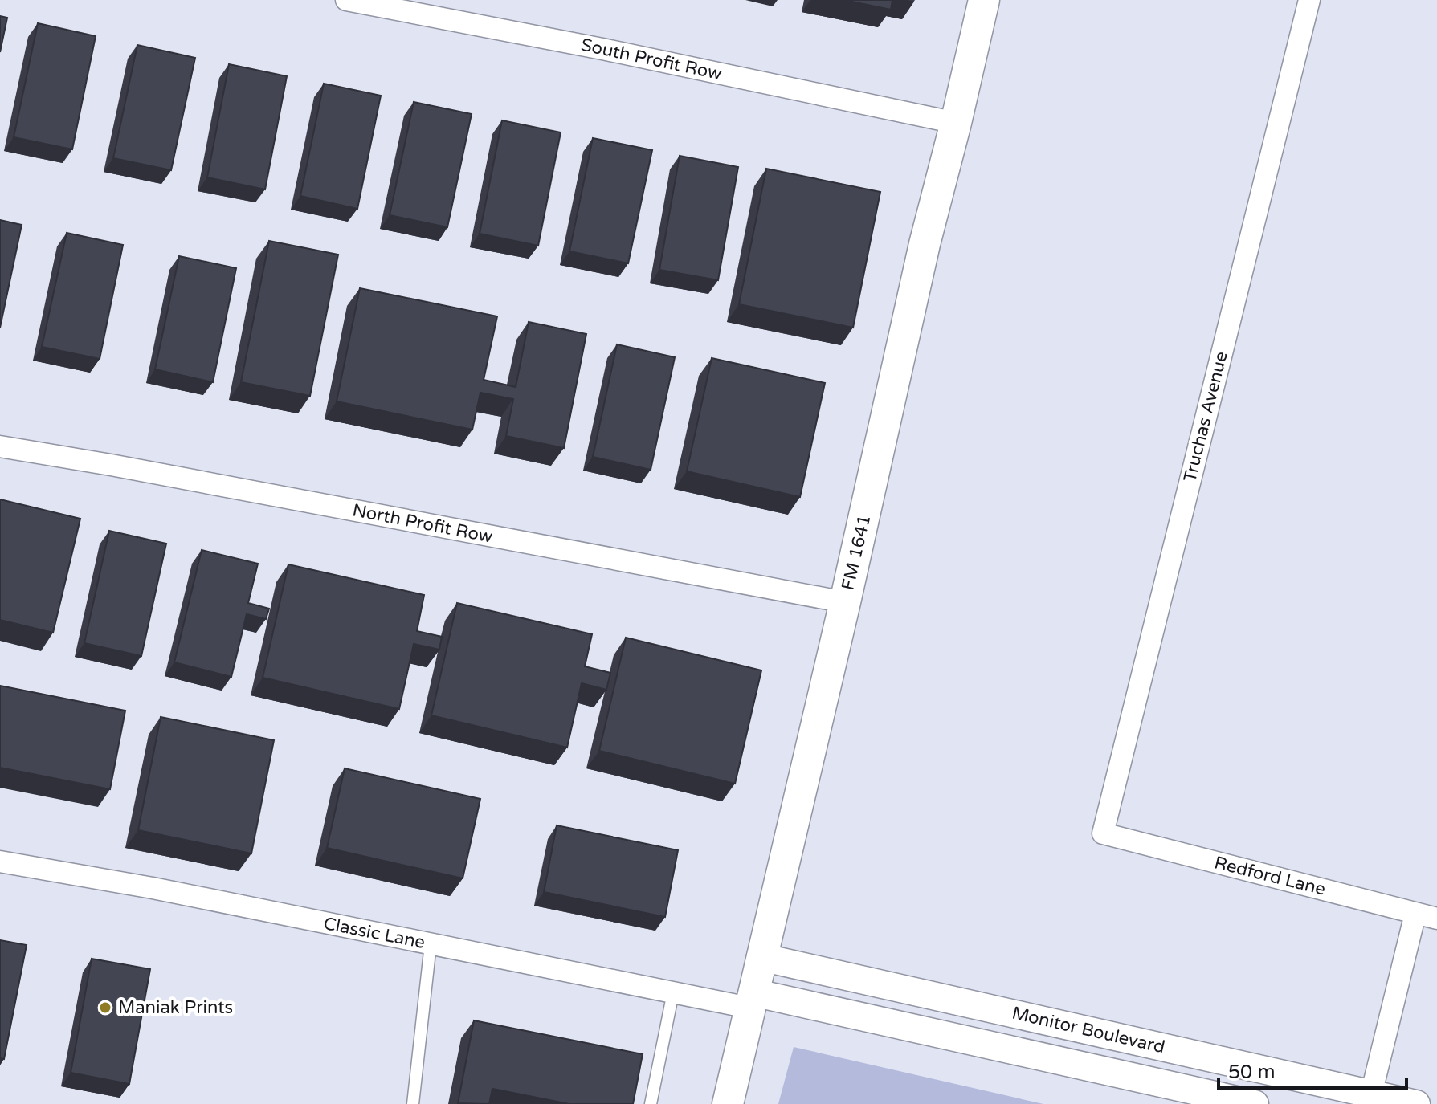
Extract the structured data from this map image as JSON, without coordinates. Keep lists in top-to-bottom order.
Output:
{
  "streets": {
    "main road": ["FM 1641"],
    "street": [
      "South Profit Row",
      "Truchas Avenue",
      "North Profit Row",
      "Redford Lane",
      "Classic Lane",
      "Monitor Boulevard"
    ]
  },
  "crossings": [
    ["South Profit Row", "FM 1641"],
    ["Truchas Avenue", "Redford Lane"],
    ["North Profit Row", "FM 1641"],
    ["FM 1641", "Classic Lane"],
    ["FM 1641", "Monitor Boulevard"],
    ["Classic Lane", "Monitor Boulevard"]
  ],
  "places": ["Maniak Prints"],
  "scale_bar": "50 m"
}
